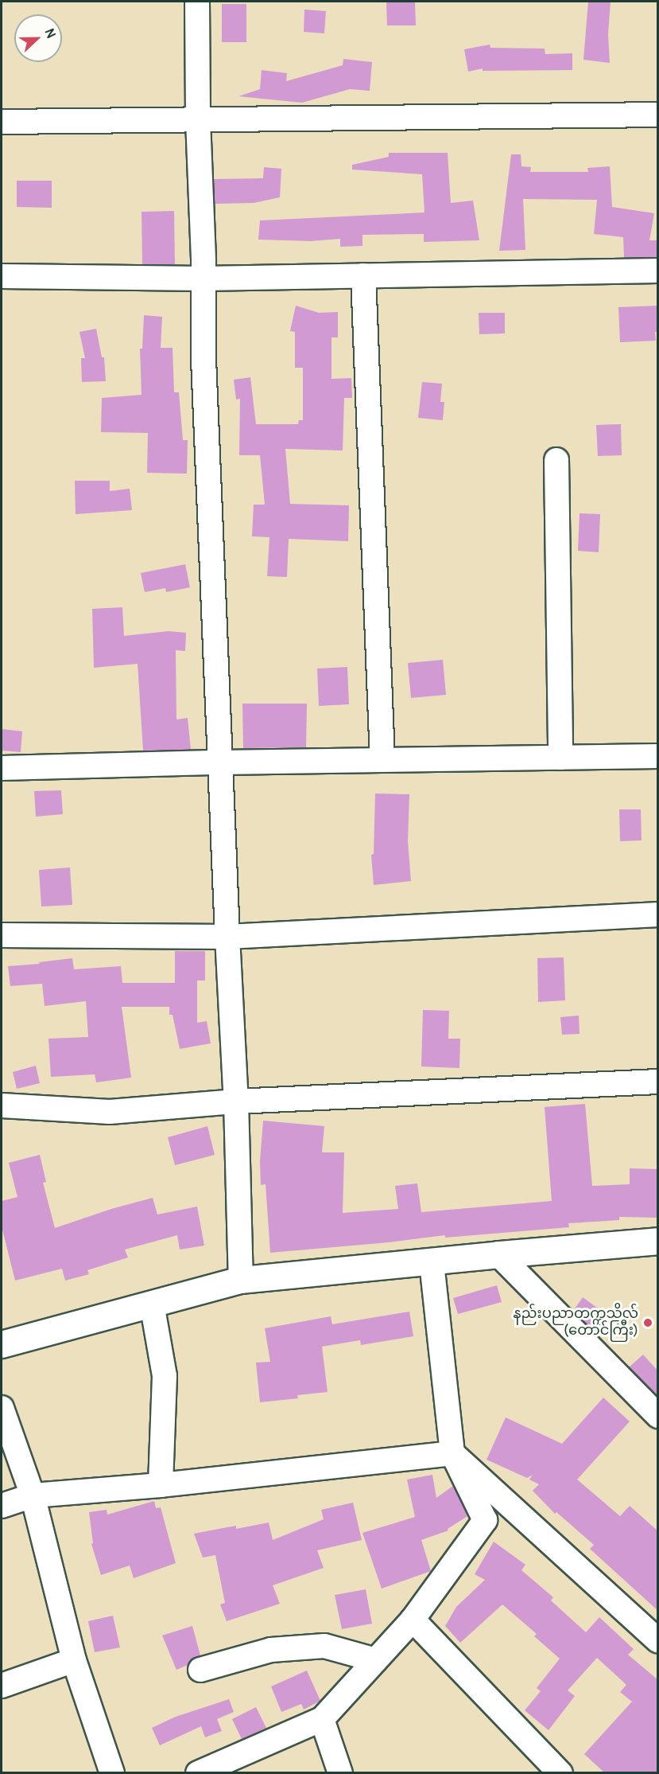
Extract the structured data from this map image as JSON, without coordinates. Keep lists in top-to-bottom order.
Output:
{
  "places": ["နည်းပညာတက္ကသိုလ် (တောင်ကြီး)"],
  "north": "right"
}
